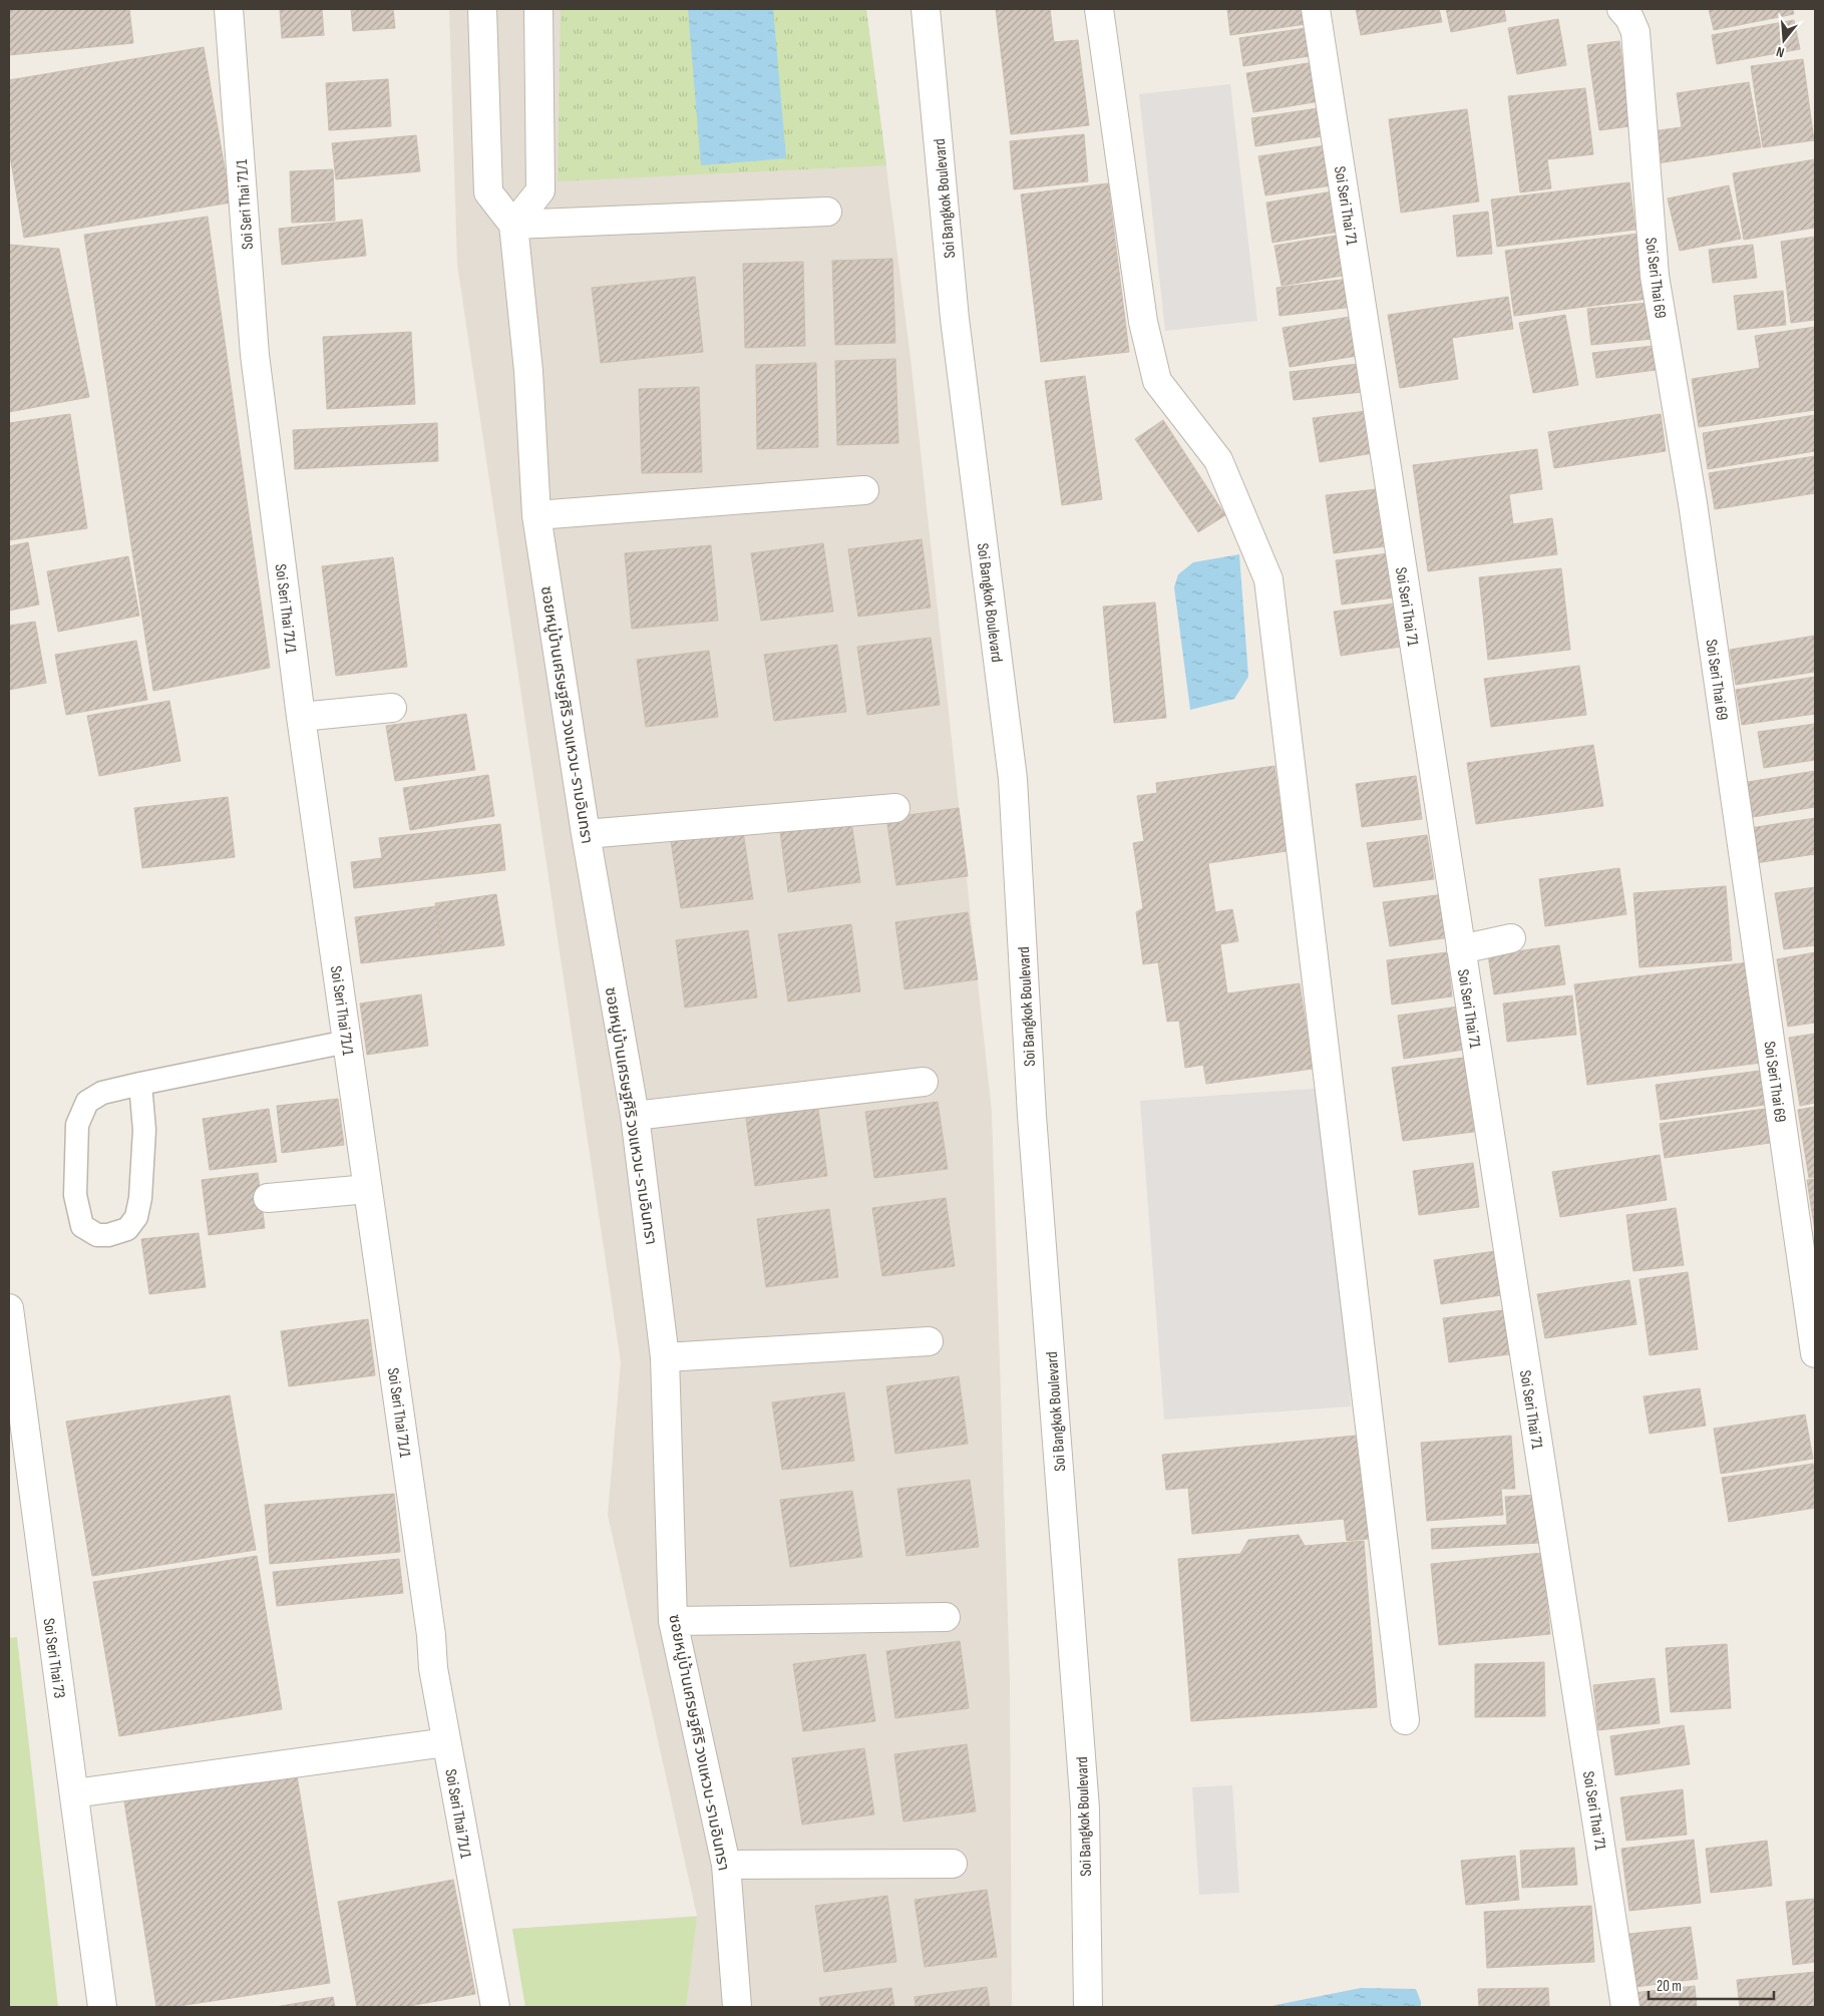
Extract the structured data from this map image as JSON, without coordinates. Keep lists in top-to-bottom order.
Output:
{
  "streets": {
    "street": [
      "Soi Bangkok Boulevard",
      "Soi Seri Thai 71/1",
      "Soi Seri Thai 71",
      "Soi Seri Thai 69",
      "ซอยหมู่บ้านเศรษฐศิริ วงแหวน-รามอินทรา",
      "Soi Seri Thai 73"
    ]
  },
  "scale_bar": "20 m",
  "north": "bottom"
}
